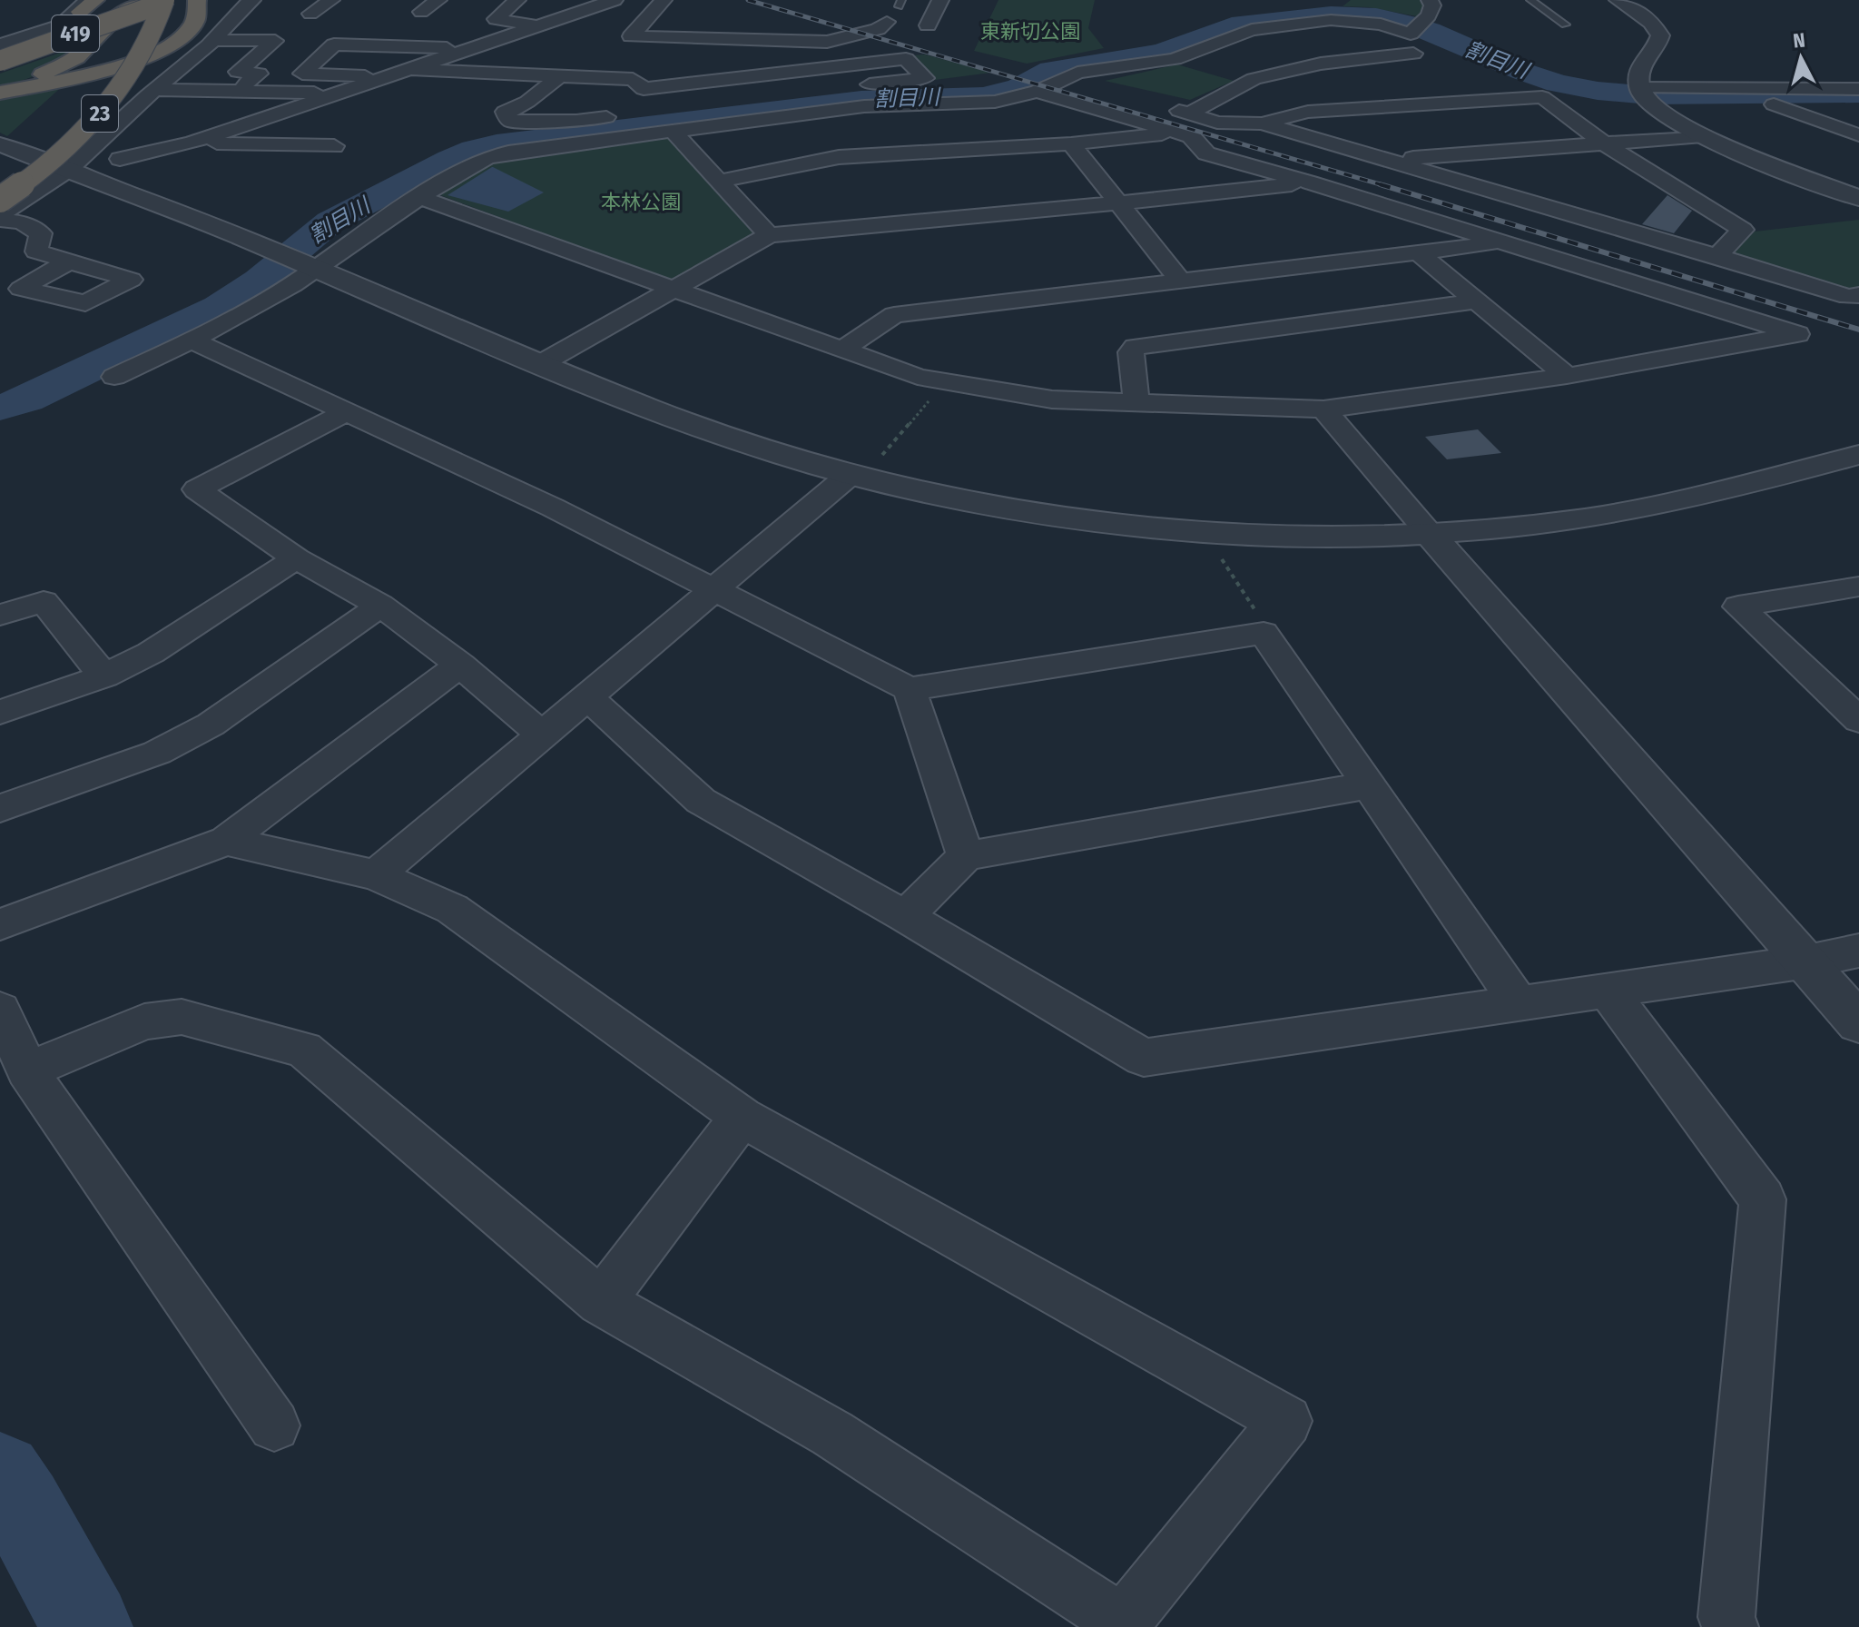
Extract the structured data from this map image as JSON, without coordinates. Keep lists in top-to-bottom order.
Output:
{
  "streets": {
    "highway": ["419", "23"]
  },
  "crossings": [
    ["419", "23"]
  ],
  "water": ["割目川"],
  "parks": ["東新切公園", "本林公園"],
  "north": "top"
}
